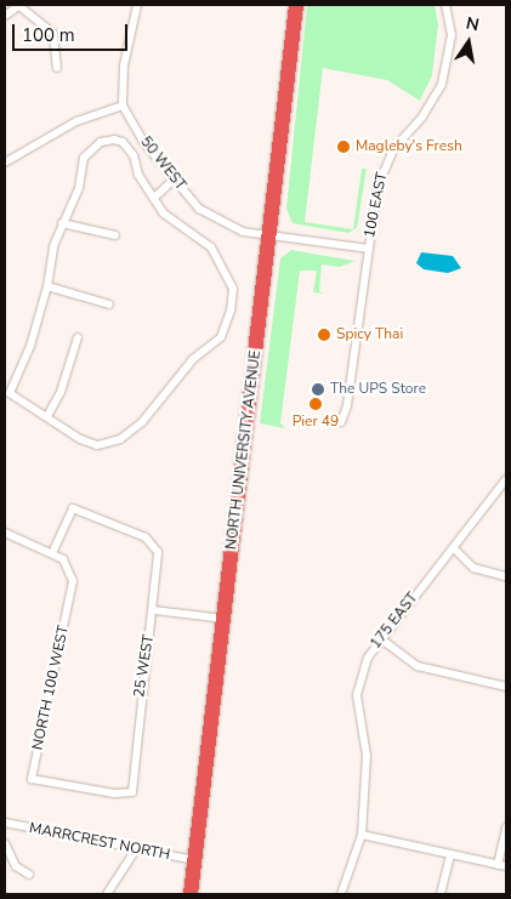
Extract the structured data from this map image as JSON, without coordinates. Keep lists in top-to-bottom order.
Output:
{
  "streets": {
    "highway": ["NORTH UNIVERSITY AVENUE"],
    "street": [
      "50 WEST",
      "100 EAST",
      "175 EAST",
      "25 WEST",
      "NORTH 100 WEST",
      "MARRCREST NORTH"
    ]
  },
  "crossings": [
    ["50 WEST", "100 EAST"],
    ["50 WEST", "NORTH UNIVERSITY AVENUE"],
    ["NORTH UNIVERSITY AVENUE", "MARRCREST NORTH"],
    ["25 WEST", "NORTH 100 WEST"]
  ],
  "places": [
    "Magleby's Fresh",
    "Spicy Thai",
    "The UPS Store",
    "Pier 49"
  ],
  "scale_bar": "100 m",
  "north": "top"
}
